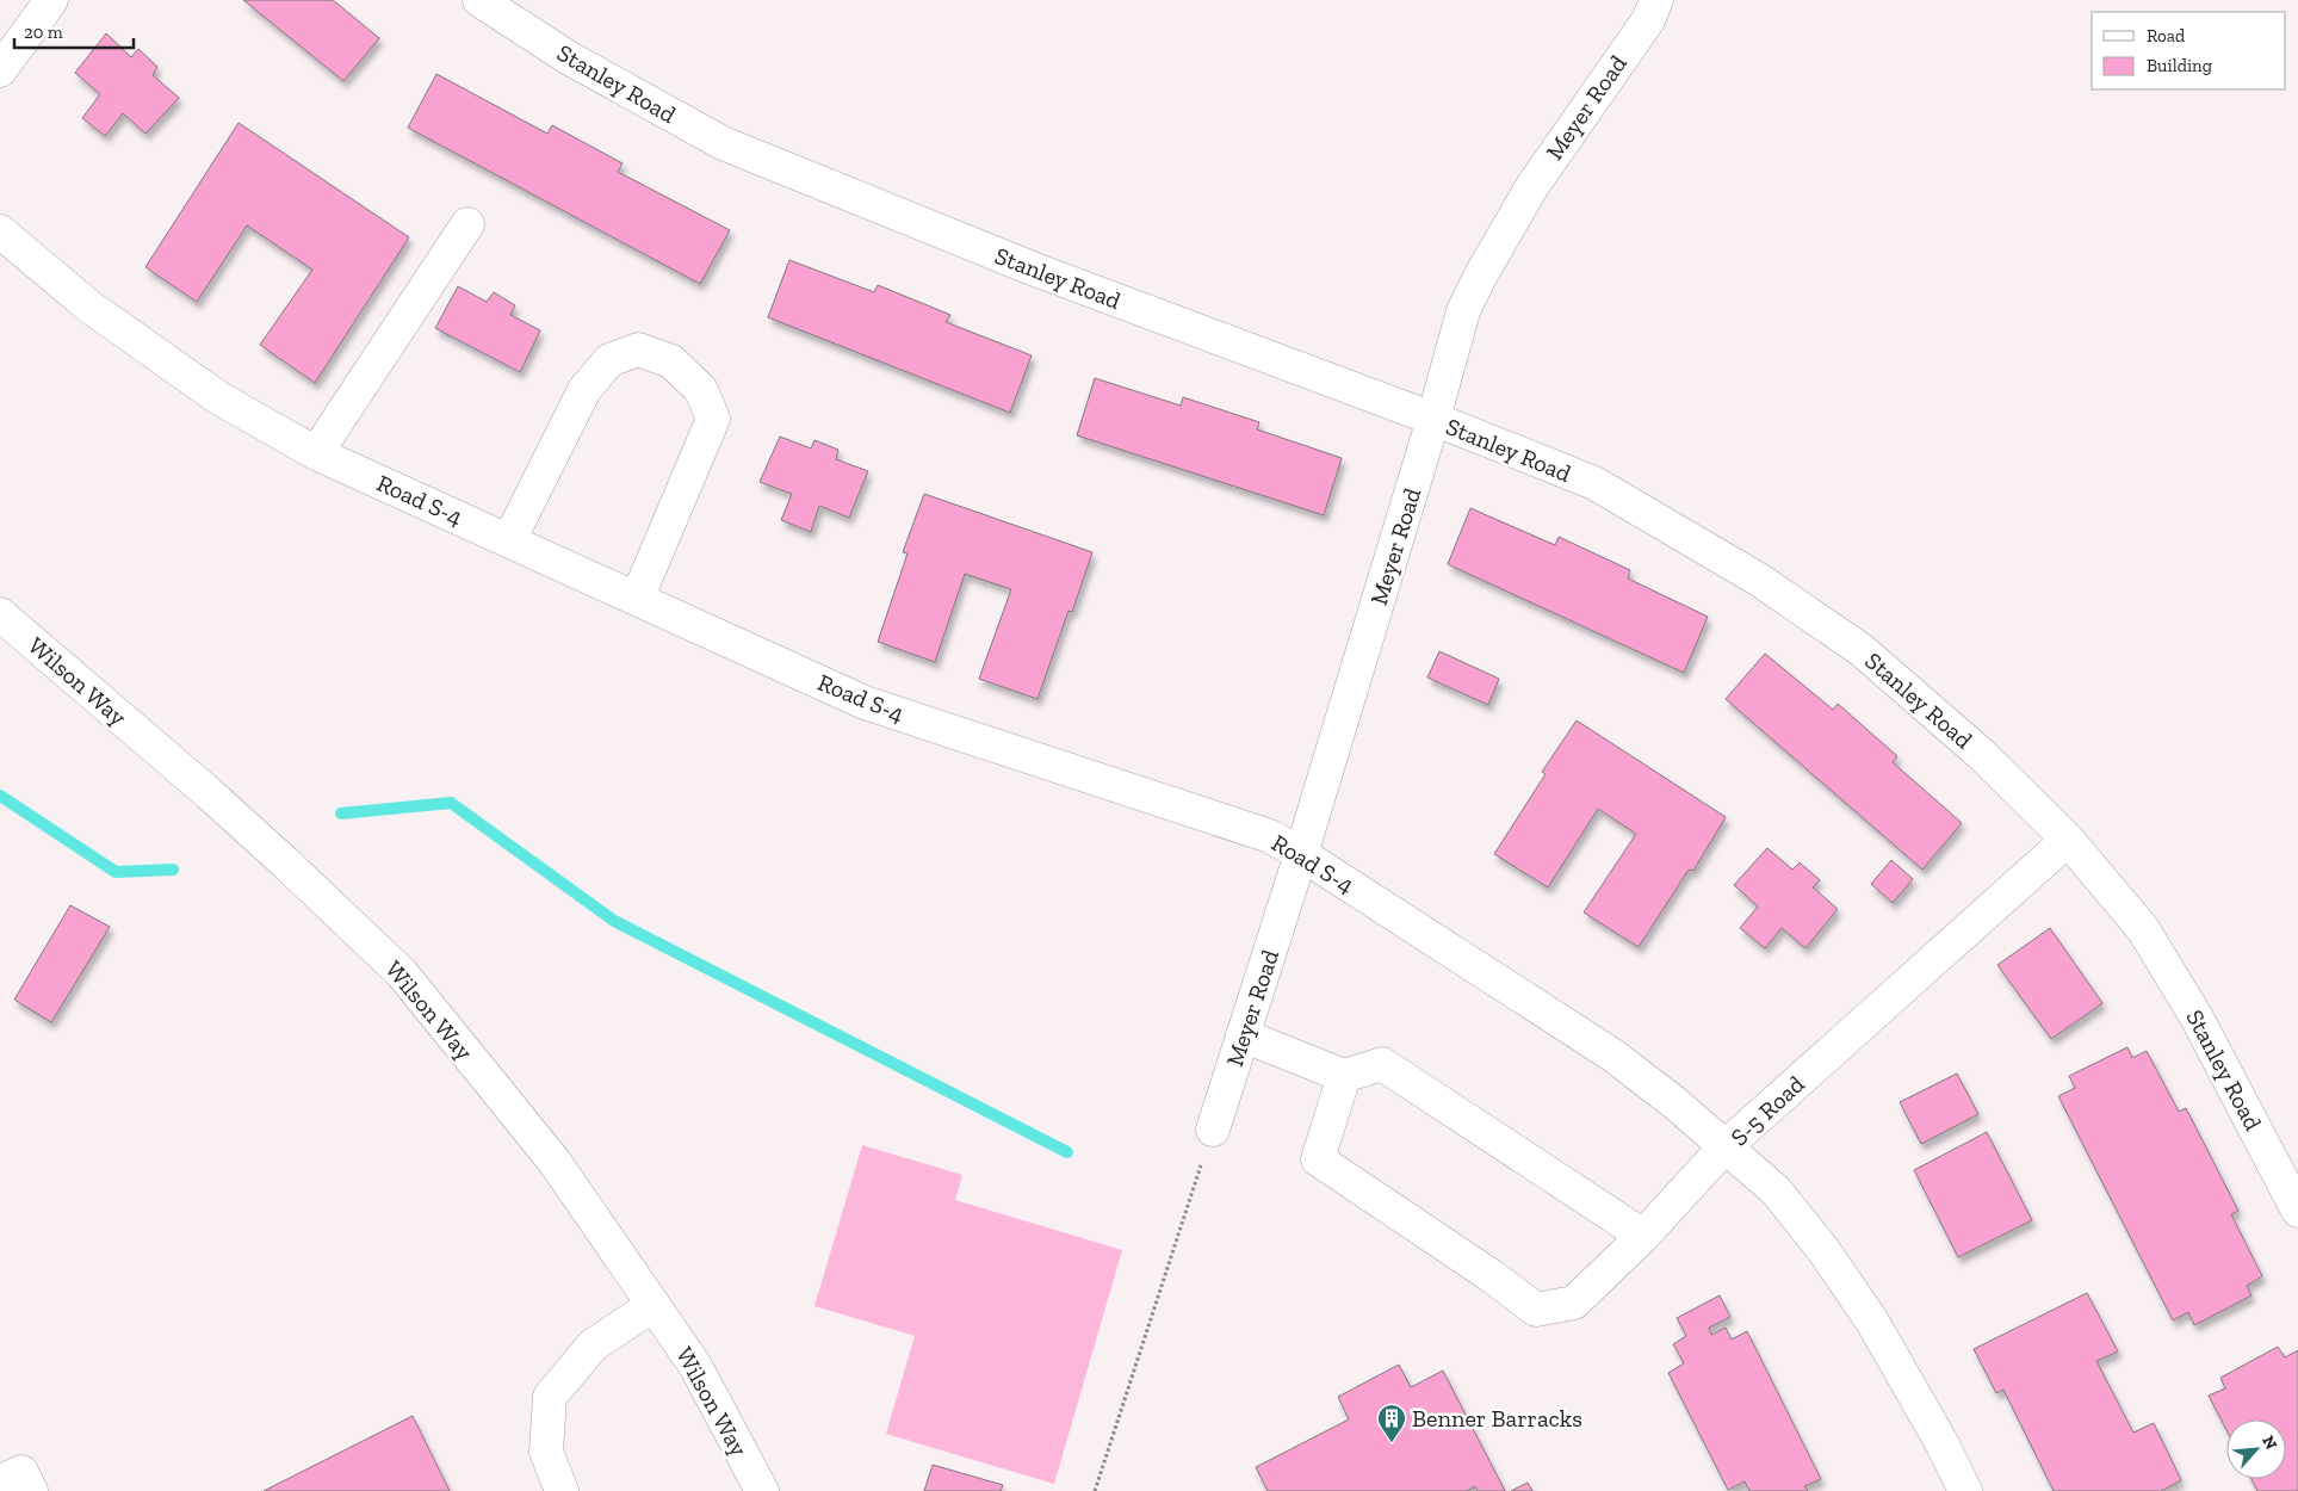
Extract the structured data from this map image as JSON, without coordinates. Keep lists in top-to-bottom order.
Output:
{
  "streets": {
    "street": [
      "Stanley Road",
      "Meyer Road",
      "Road S-4",
      "Wilson Way",
      "S-5 Road"
    ]
  },
  "crossings": [
    ["Stanley Road", "Meyer Road"],
    ["Stanley Road", "S-5 Road"],
    ["Meyer Road", "Road S-4"],
    ["Road S-4", "S-5 Road"]
  ],
  "places": {
    "building": ["Benner Barracks"]
  },
  "legend": ["Road", "Building"],
  "scale_bar": "20 m",
  "north": "top right"
}
